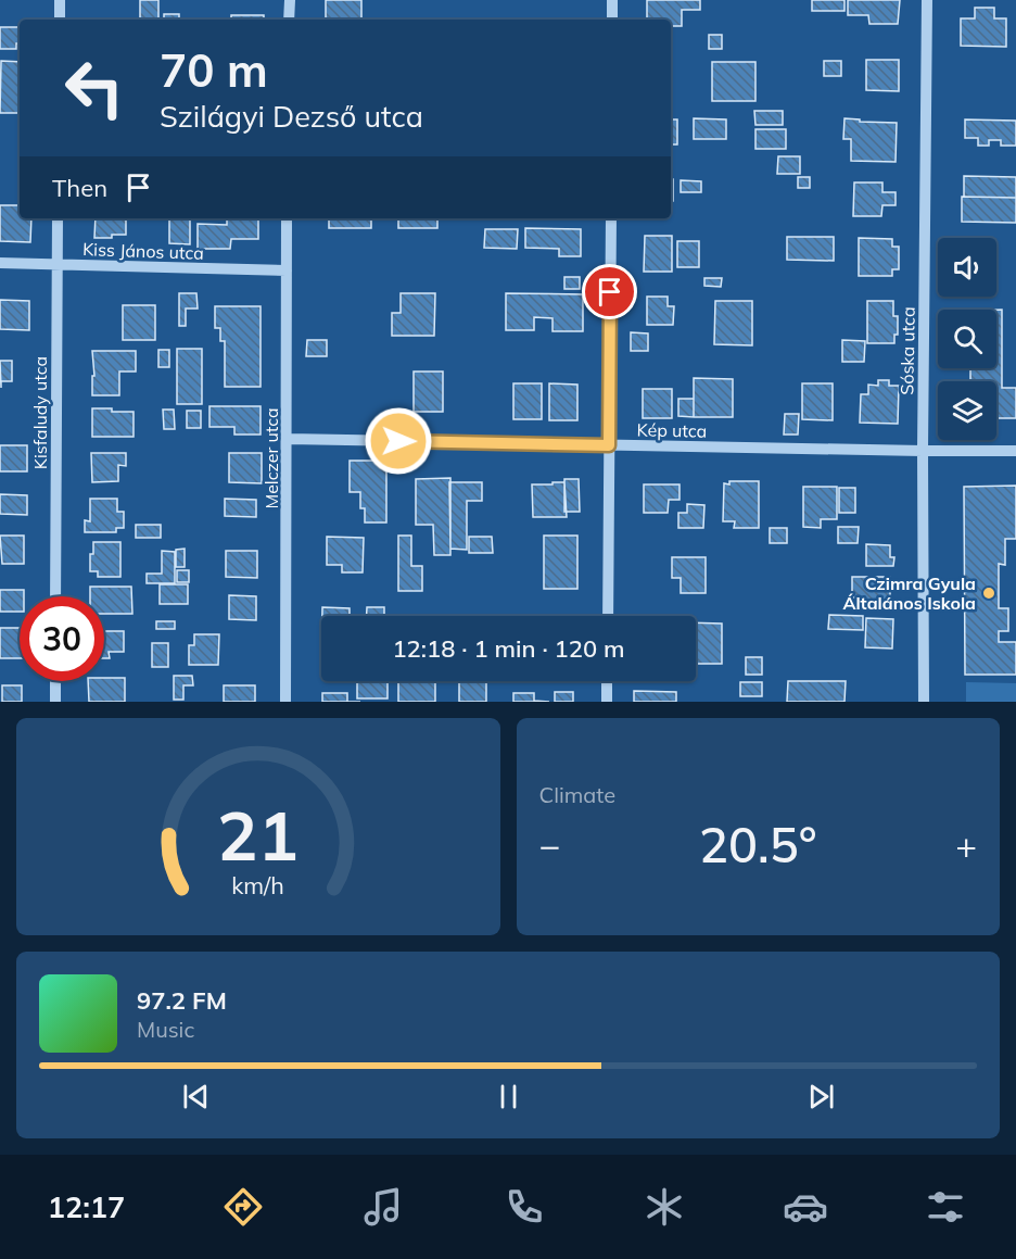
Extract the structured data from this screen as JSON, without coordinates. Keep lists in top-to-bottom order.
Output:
{
  "streets": {
    "street": [
      "Kiss János utca",
      "Sóska utca",
      "Kisfaludy utca",
      "Kép utca",
      "Melczer utca"
    ]
  },
  "crossings": [
    ["Kiss János utca", "Kisfaludy utca"],
    ["Kiss János utca", "Melczer utca"],
    ["Sóska utca", "Kép utca"],
    ["Kép utca", "Melczer utca"]
  ],
  "places": ["Czimra Gyula Általános Iskola"],
  "page": {
    "turn": ["70 m", "Szilágyi Dezső utca"],
    "then": "Then",
    "limit": "30",
    "trip": "12:18 · 1 min · 120 m",
    "tile": "Climate",
    "heat": ["−", "20.5°", "+"],
    "song": ["97.2 FM", "Music"],
    "tabs": "12:17",
    "gauge": ["21", "km/h"]
  }
}
